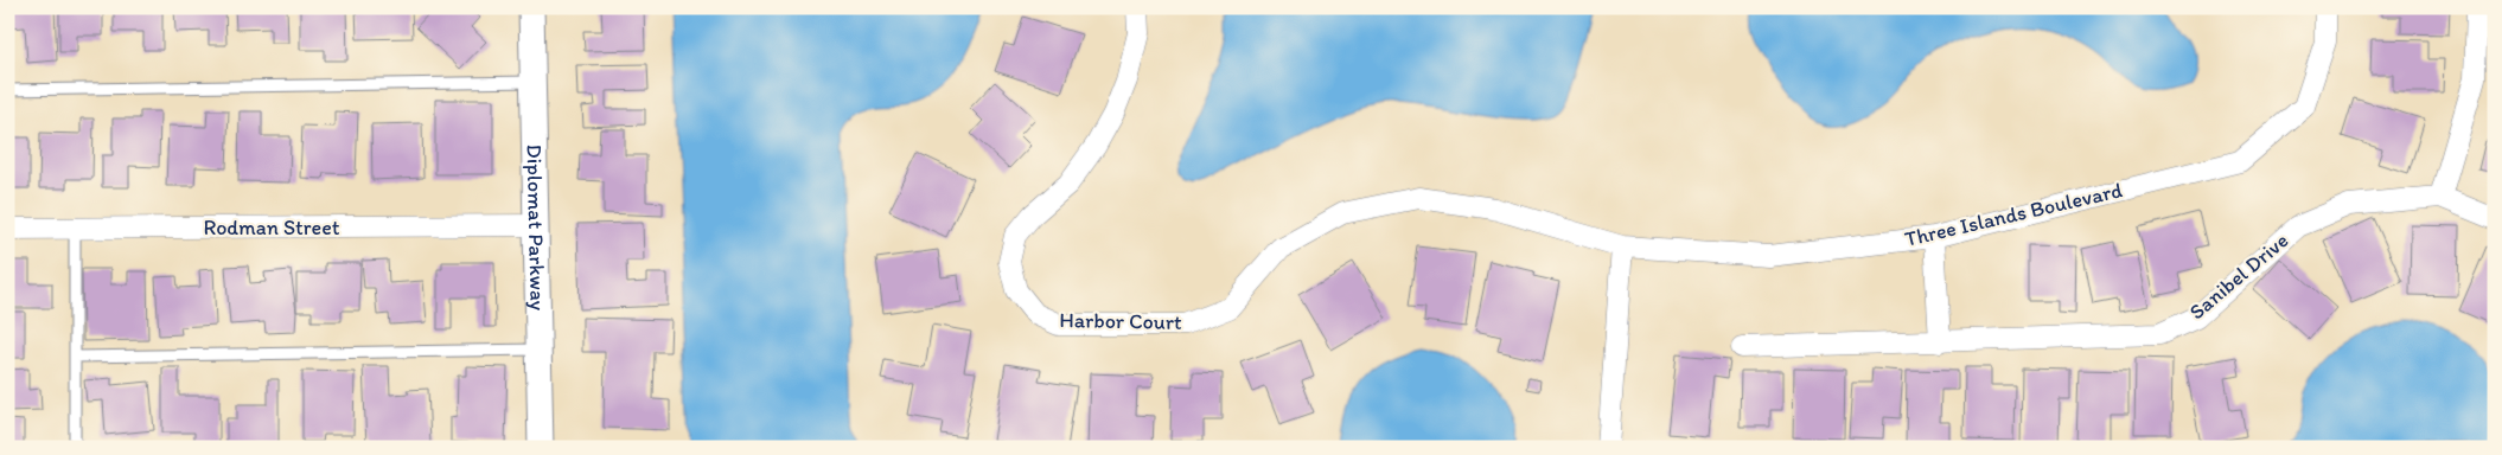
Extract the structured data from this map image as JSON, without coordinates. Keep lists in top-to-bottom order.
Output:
{
  "streets": {
    "street": [
      "Three Islands Boulevard",
      "Rodman Street",
      "Diplomat Parkway",
      "Sanibel Drive",
      "Harbor Court"
    ]
  },
  "crossings": [
    ["Three Islands Boulevard", "Harbor Court"],
    ["Rodman Street", "Diplomat Parkway"]
  ]
}
